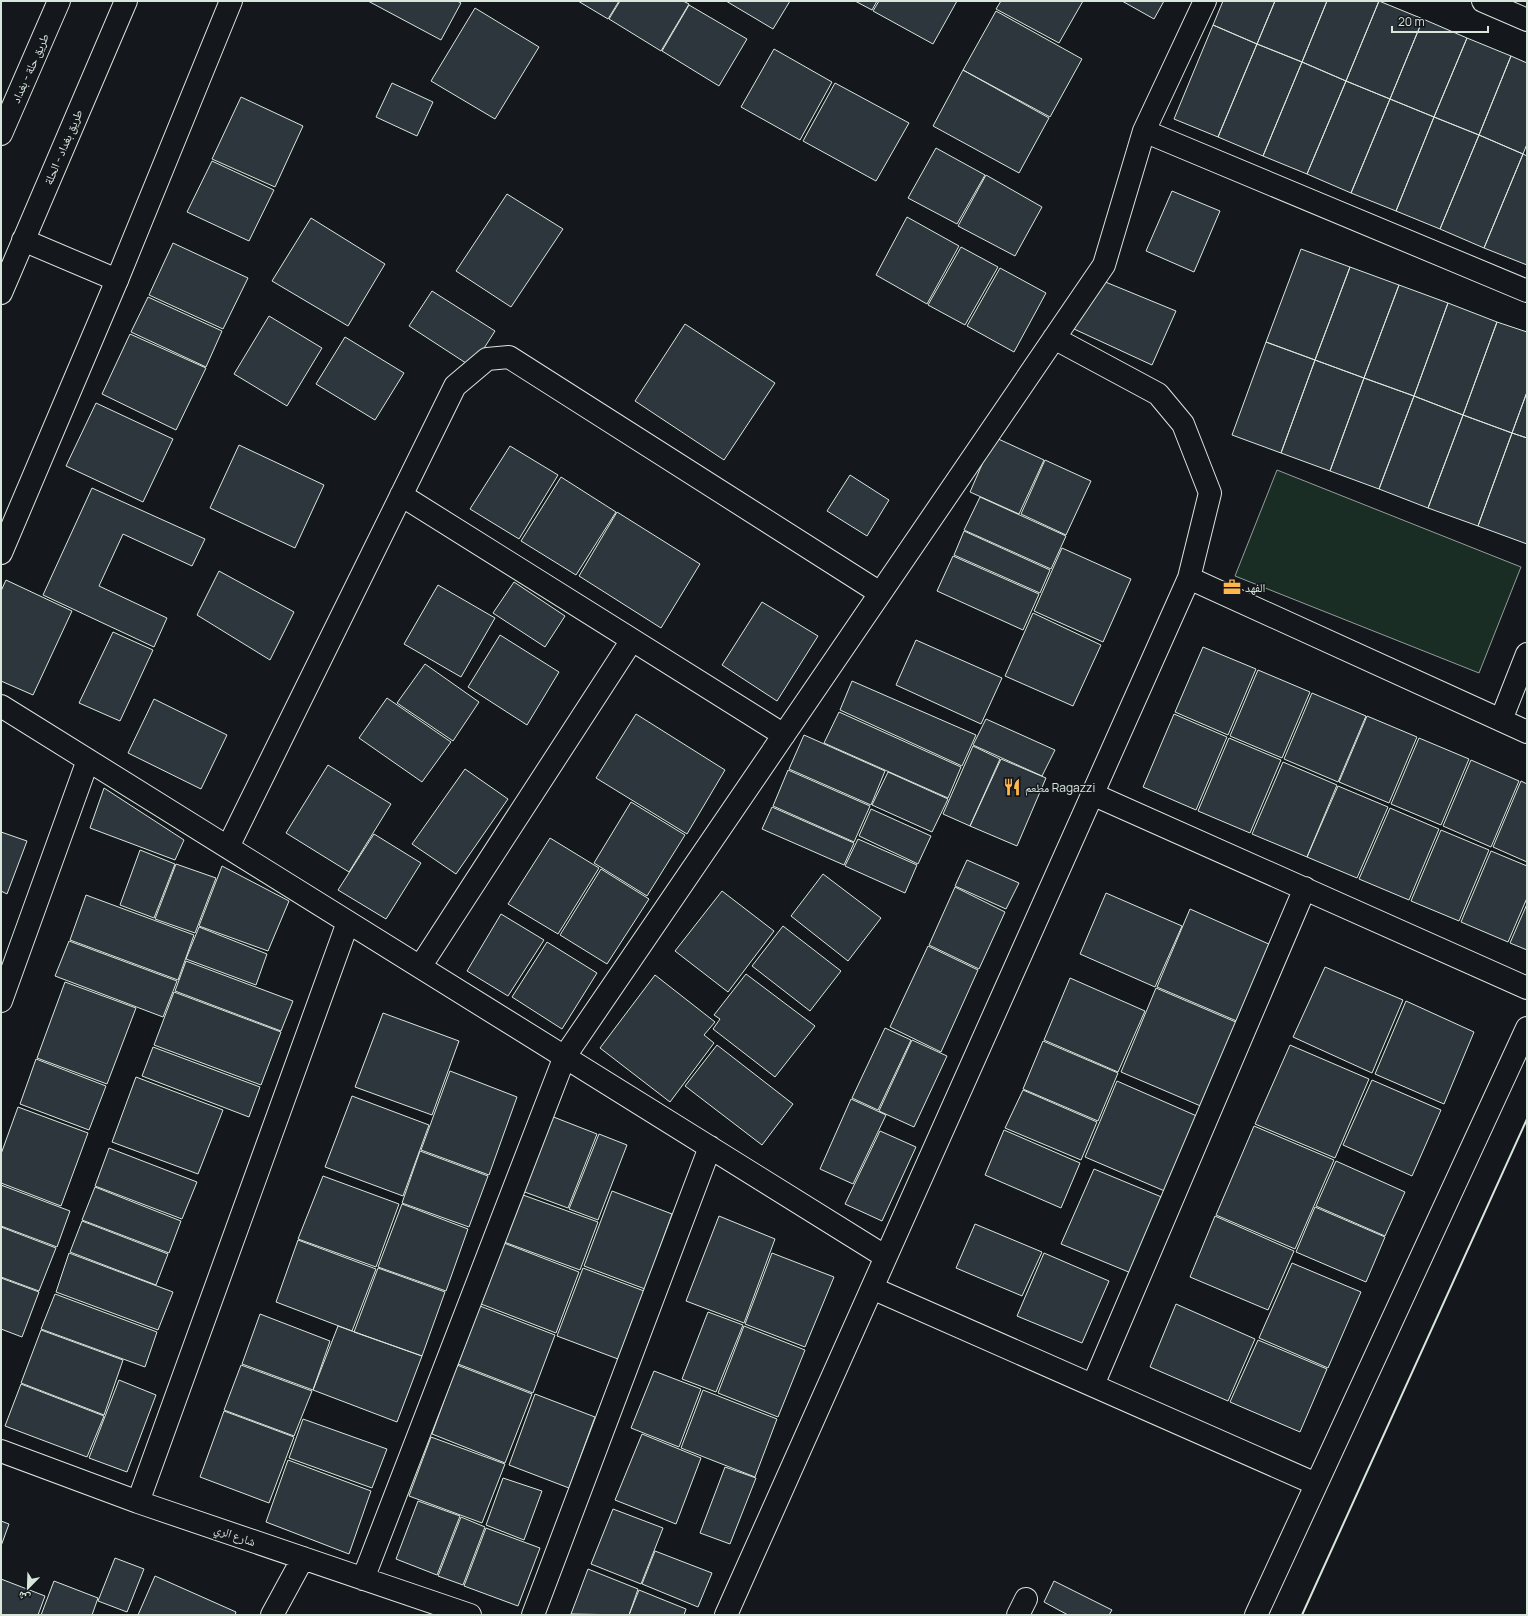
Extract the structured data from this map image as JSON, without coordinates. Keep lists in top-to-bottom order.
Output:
{
  "streets": {
    "street": ["طريق حلة - بغداد", "طريق بغداد - الحلة", "شارع الري"]
  },
  "places": {
    "office": ["الفهد"],
    "restaurant": ["مطعم Ragazzi"]
  },
  "scale_bar": "20 m",
  "north": "bottom left"
}
